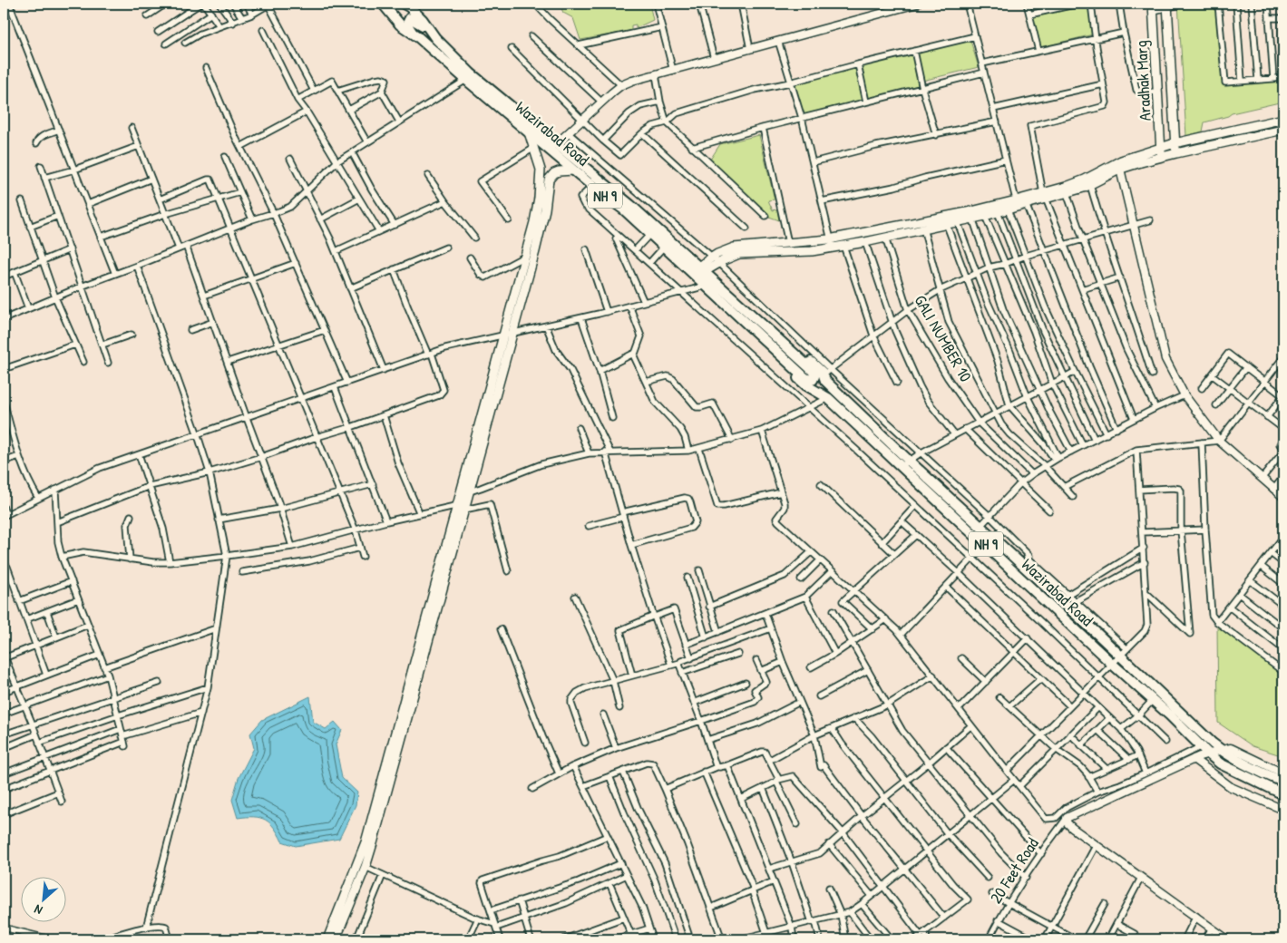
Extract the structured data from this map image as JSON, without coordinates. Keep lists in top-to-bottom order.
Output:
{
  "streets": {
    "highway": ["Wazirabad Road", "NH 9"],
    "main road": ["Aradhak Marg"],
    "street": ["GALI NUMBER 10", "20 Feet Road"]
  },
  "north": "bottom left"
}
